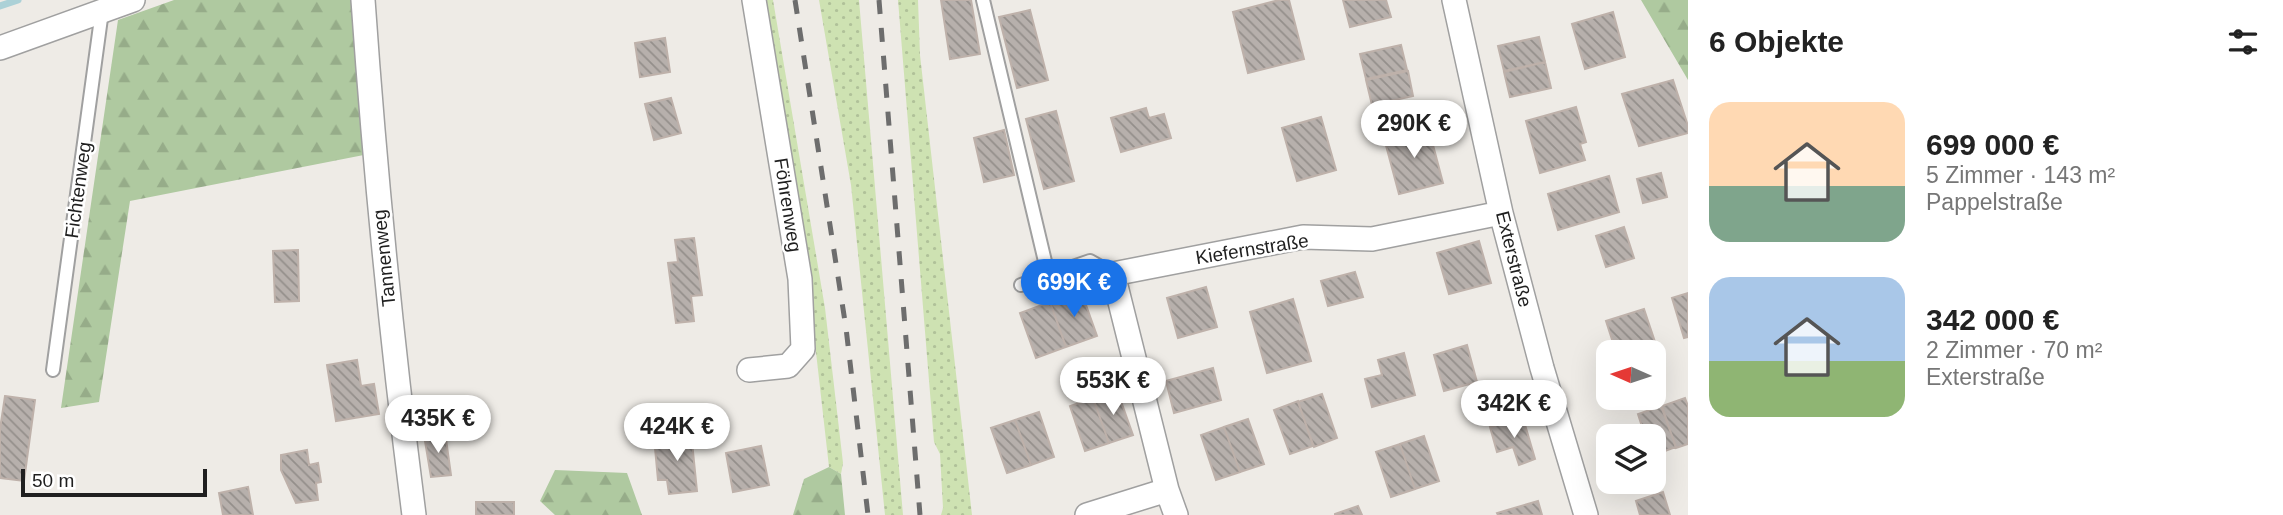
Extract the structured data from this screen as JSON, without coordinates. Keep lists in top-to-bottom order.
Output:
{
  "streets": {
    "street": [
      "Föhrenweg",
      "Kiefernstraße",
      "Tannenweg",
      "Exterstraße"
    ],
    "lane": ["Fichtenweg"]
  },
  "crossings": [
    ["Kiefernstraße", "Exterstraße"]
  ],
  "scale_bar": "50 m",
  "north": "left",
  "page": {
    "heading": "6 Objekte",
    "list": [
      {
        "name": "699 000 €",
        "note": "5 Zimmer · 143 m² · Pappelstraße"
      },
      {
        "name": "342 000 €",
        "note": "2 Zimmer · 70 m² · Exterstraße"
      }
    ],
    "price": [
      "290K €",
      "699K €",
      "553K €",
      "342K €",
      "435K €",
      "424K €"
    ],
    "scale": "50 m"
  }
}
